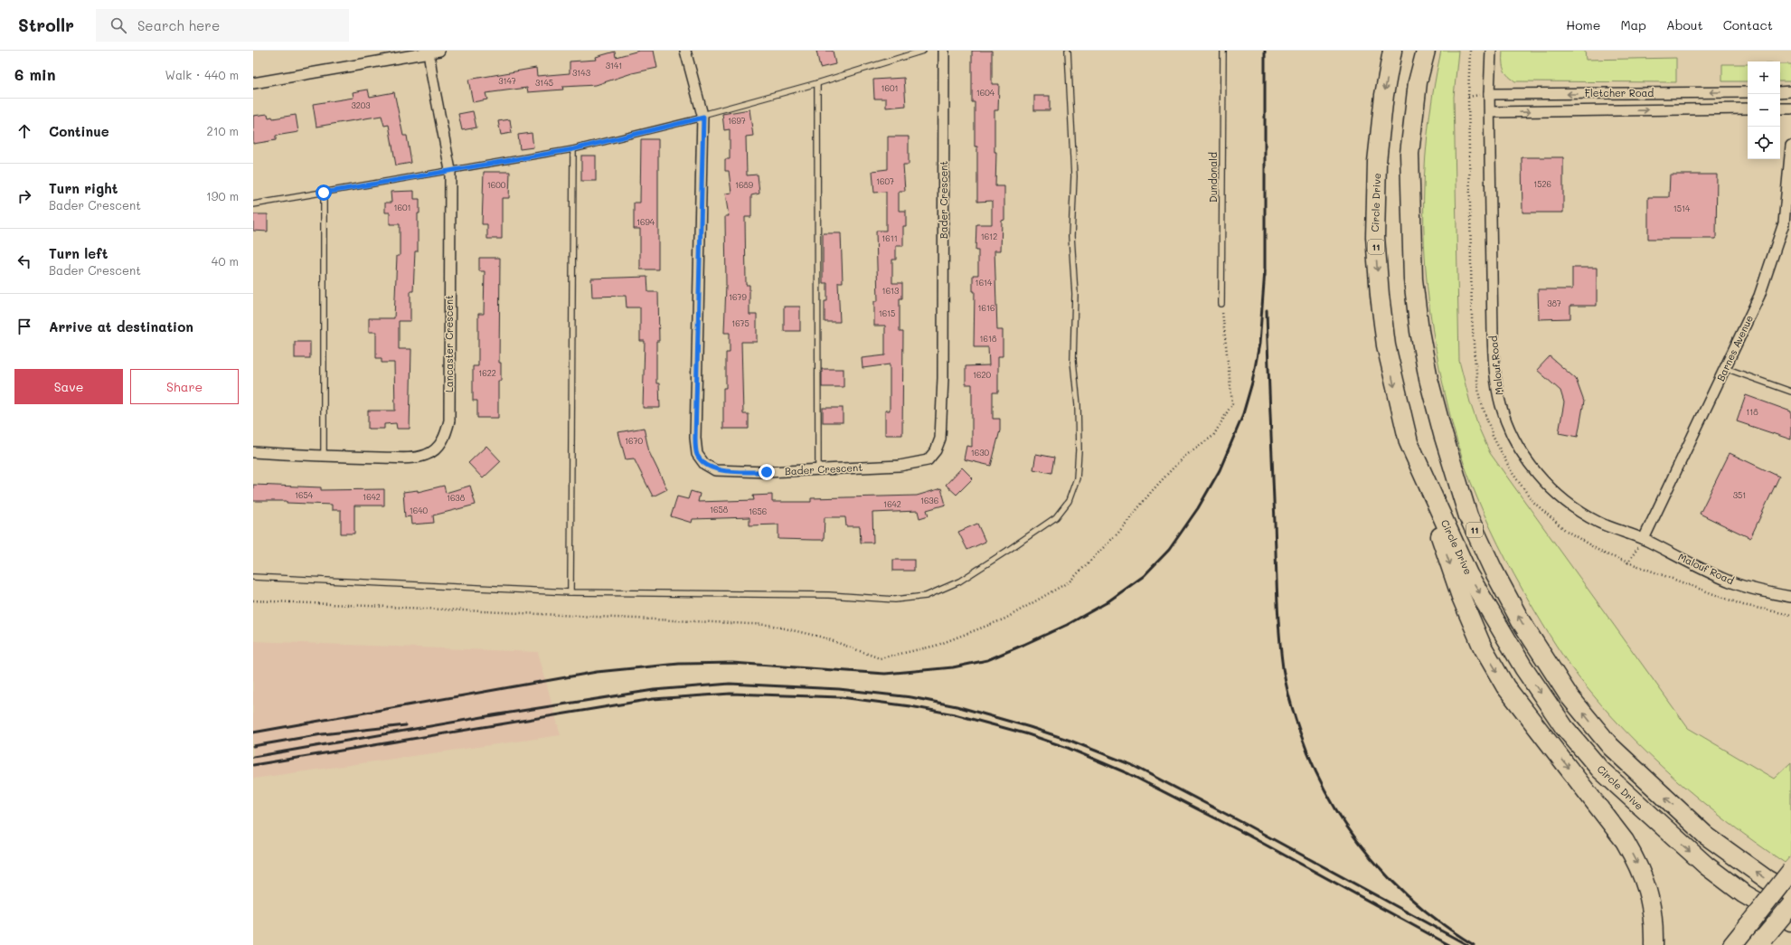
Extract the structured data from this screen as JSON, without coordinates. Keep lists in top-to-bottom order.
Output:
{
  "streets": {
    "highway": ["Circle Drive", "11"],
    "street": [
      "Fletcher Road",
      "Bader Crescent",
      "Lancaster Crescent",
      "Barnes Avenue",
      "Malouf Road"
    ],
    "lane": ["Dundonald"]
  },
  "crossings": [
    ["Fletcher Road", "Malouf Road"],
    ["Barnes Avenue", "Malouf Road"]
  ],
  "house_numbers": [
    "3141",
    "3143",
    "3147",
    "3145",
    "1601",
    "1604",
    "3203",
    "1697",
    "1607",
    "1526",
    "1600",
    "1689",
    "1601",
    "1514",
    "1694",
    "1612",
    "1611",
    "1614",
    "1613",
    "1679",
    "387",
    "1616",
    "1615",
    "1675",
    "1618",
    "1622",
    "1620",
    "118",
    "1670",
    "1630",
    "1654",
    "351",
    "1642",
    "1638",
    "1636",
    "1642",
    "1658",
    "1640",
    "1656"
  ],
  "page": {
    "header": "Strollr",
    "search": "Search here",
    "nav": [
      "Home",
      "Map",
      "About",
      "Contact"
    ],
    "heading": ["6 min", "Walk · 440 m"],
    "map_buttons": ["+", "−"],
    "list": [
      ["Continue", "210 m"],
      ["Turn right", "Bader Crescent", "190 m"],
      ["Turn left", "Bader Crescent", "40 m"],
      "Arrive at destination"
    ],
    "buttons": ["Save", "Share"]
  }
}
